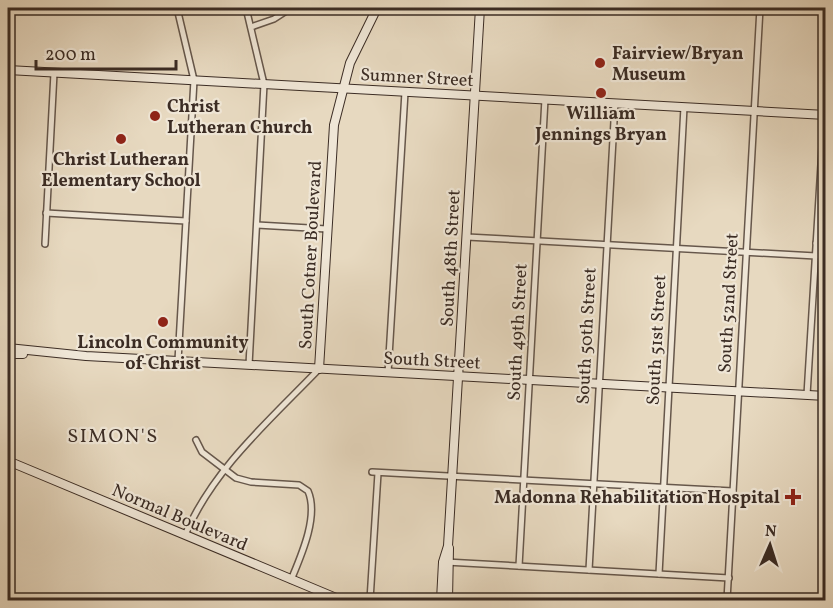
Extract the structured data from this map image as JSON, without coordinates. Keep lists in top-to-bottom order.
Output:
{
  "streets": {
    "main road": [
      "Sumner Street",
      "South Cotner Boulevard",
      "South 48th Street",
      "South Street",
      "Normal Boulevard"
    ],
    "street": [
      "South 52nd Street",
      "South 49th Street",
      "South 50th Street",
      "South 51st Street"
    ]
  },
  "crossings": [
    ["Sumner Street", "South Cotner Boulevard"],
    ["Sumner Street", "South 48th Street"],
    ["Sumner Street", "South 52nd Street"],
    ["Sumner Street", "South 49th Street"],
    ["Sumner Street", "South 50th Street"],
    ["Sumner Street", "South 51st Street"],
    ["South Cotner Boulevard", "South Street"],
    ["South Cotner Boulevard", "Normal Boulevard"],
    ["South 48th Street", "South Street"],
    ["South 52nd Street", "South Street"],
    ["South 49th Street", "South Street"],
    ["South 50th Street", "South Street"],
    ["South 51st Street", "South Street"]
  ],
  "districts": ["SIMON'S"],
  "places": {
    "other": [
      "Fairview/Bryan Museum",
      "William Jennings Bryan",
      "Christ Lutheran Church",
      "Christ Lutheran Elementary School",
      "Lincoln Community of Christ"
    ],
    "health": ["Madonna Rehabilitation Hospital"]
  },
  "scale_bar": "200 m",
  "north": "top"
}
